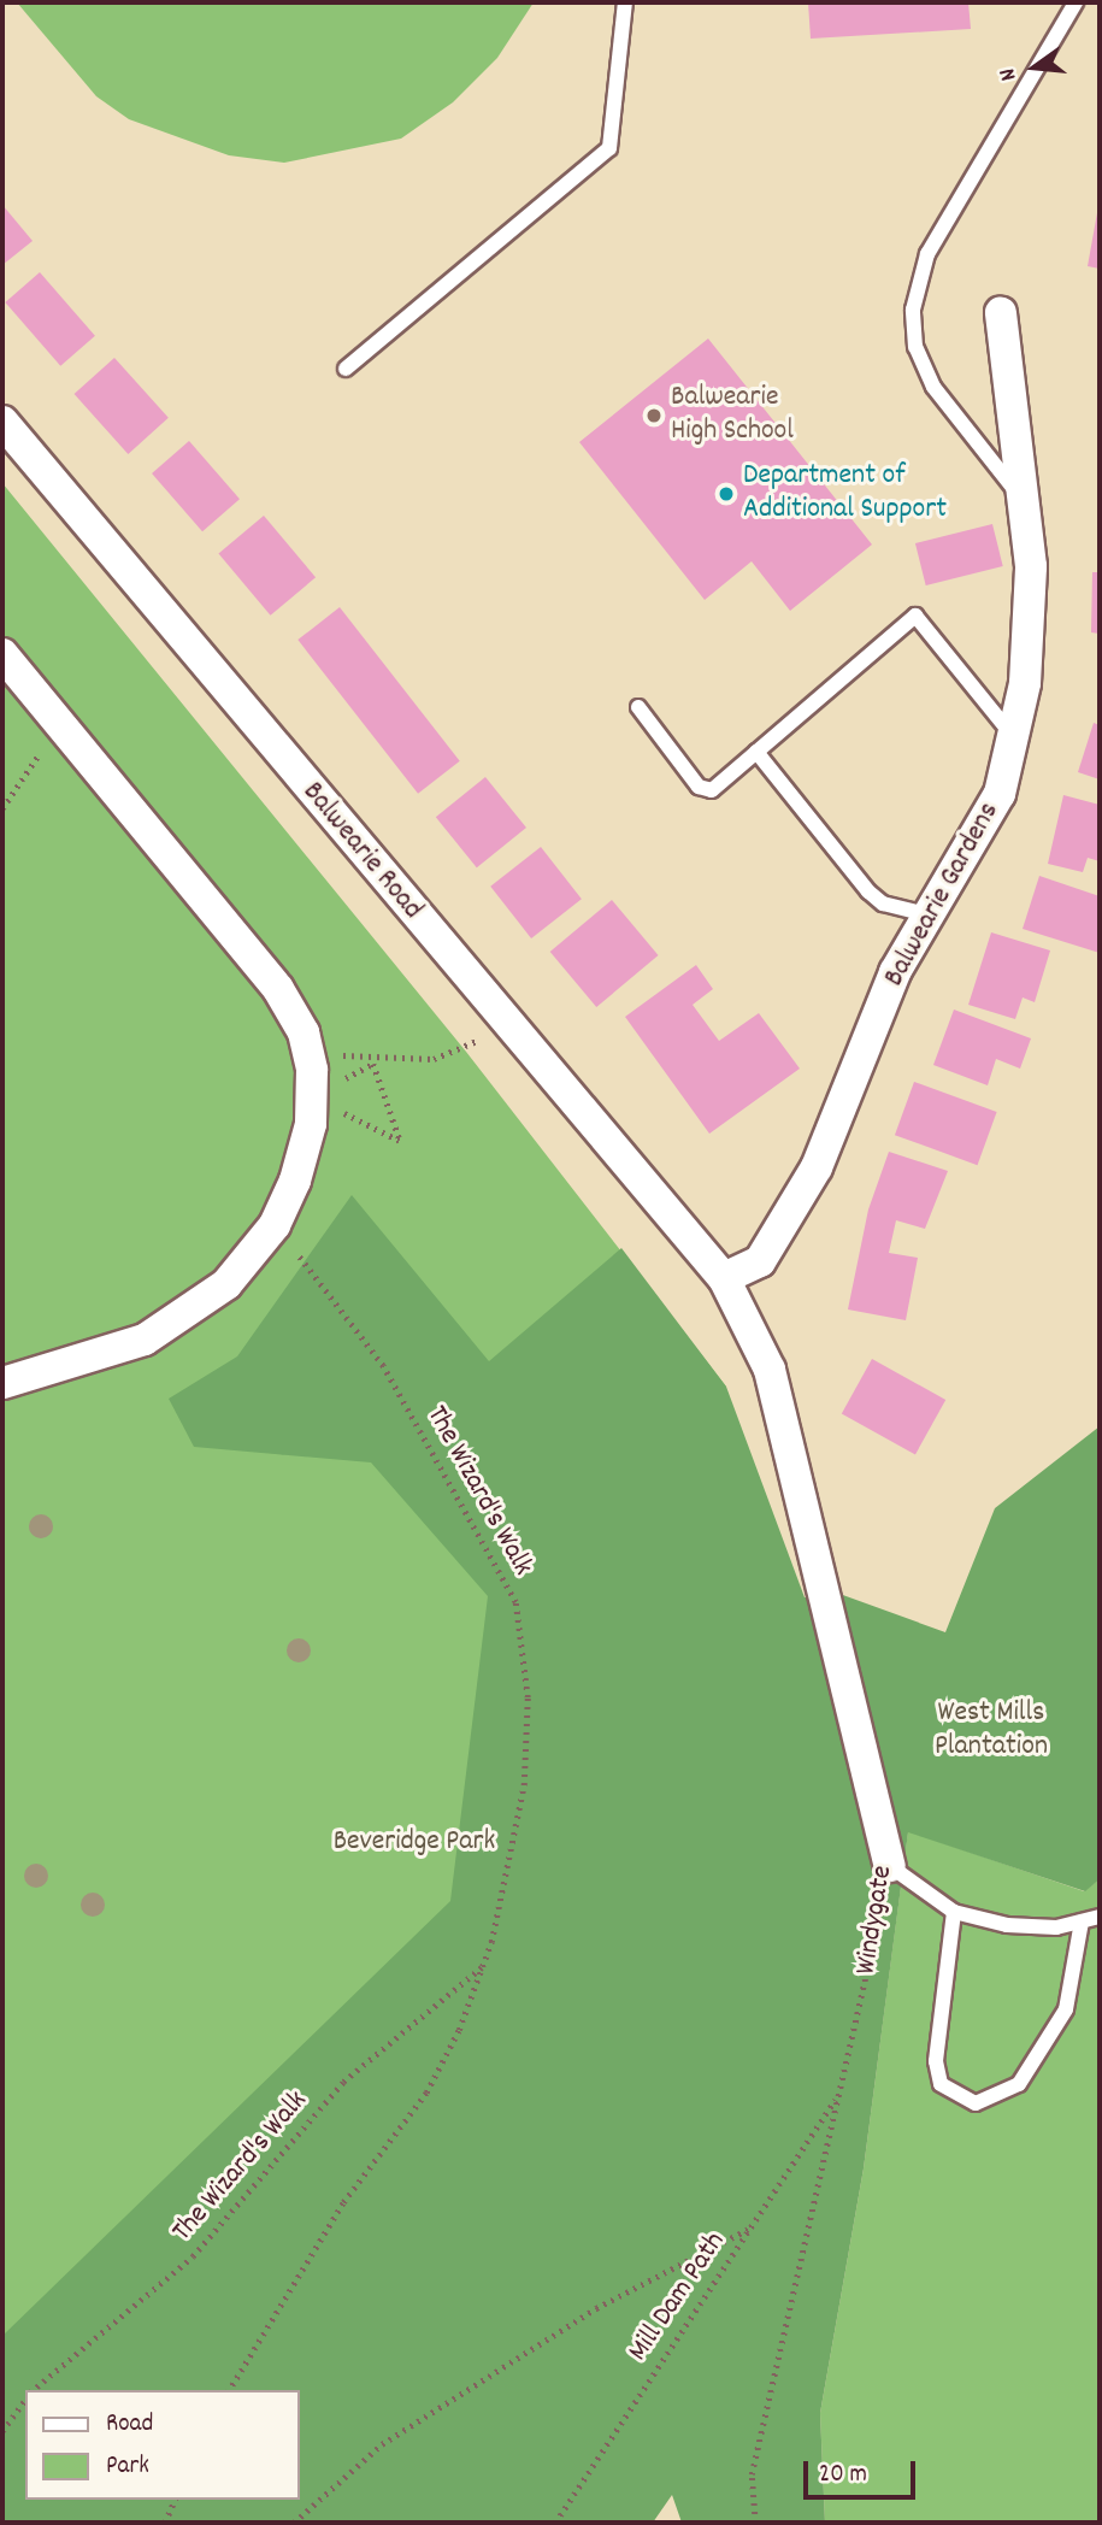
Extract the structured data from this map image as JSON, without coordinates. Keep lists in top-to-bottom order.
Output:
{
  "streets": {
    "street": ["Balwearie Road", "Balwearie Gardens", "Windygate"],
    "path": ["The Wizard's Walk", "Mill Dam Path"]
  },
  "crossings": [
    ["Balwearie Road", "Balwearie Gardens"],
    ["Balwearie Road", "Windygate"],
    ["Balwearie Gardens", "Windygate"],
    ["Windygate", "Mill Dam Path"]
  ],
  "parks": ["West Mills Plantation", "Beveridge Park"],
  "places": ["Balwearie High School", "Department of Additional Support"],
  "legend": ["Road", "Park"],
  "scale_bar": "20 m",
  "north": "left"
}
